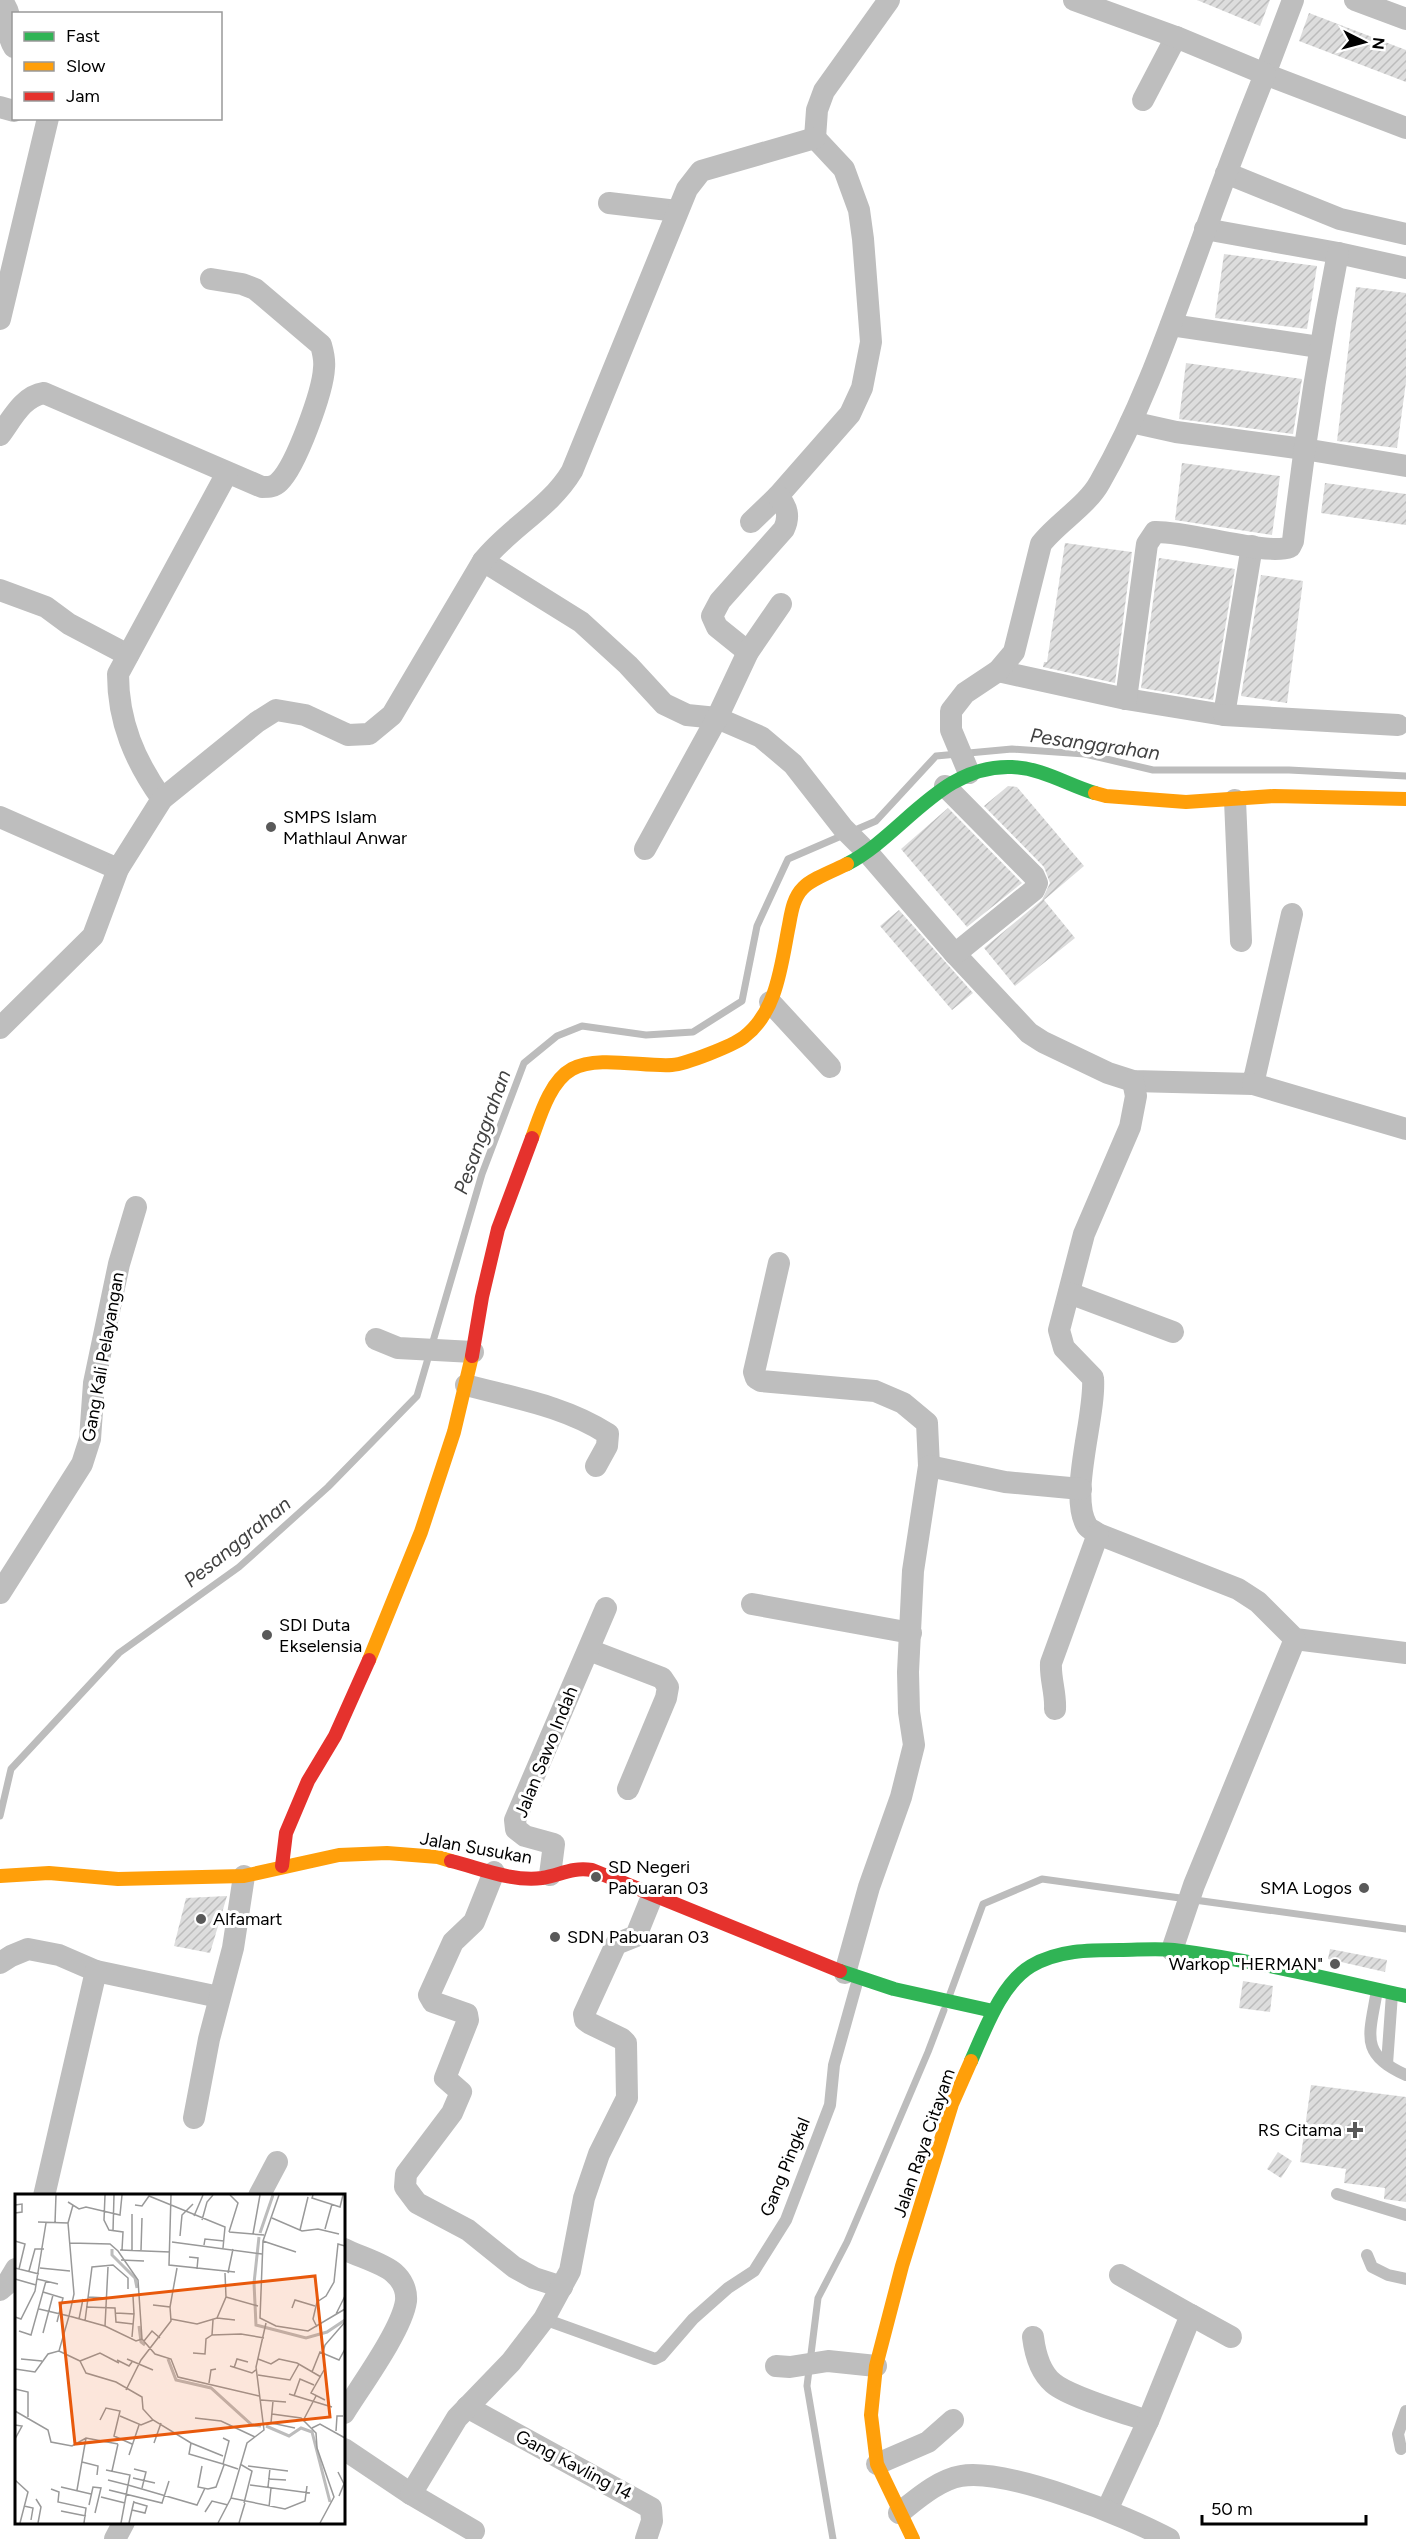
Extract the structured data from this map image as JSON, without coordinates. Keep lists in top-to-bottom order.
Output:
{
  "streets": {
    "street": [
      "Gang Kali Pelayangan",
      "Jalan Sawo Indah",
      "Jalan Susukan",
      "Jalan Raya Citayam",
      "Gang Kavling 14"
    ],
    "lane": ["Gang Pingkal"]
  },
  "crossings": [
    ["Jalan Sawo Indah", "Jalan Susukan"],
    ["Jalan Susukan", "Jalan Raya Citayam"],
    ["Jalan Susukan", "Gang Pingkal"]
  ],
  "water": ["Pesanggrahan"],
  "places": {
    "other": [
      "SMPS Islam Mathlaul Anwar",
      "SDI Duta Ekselensia",
      "SD Negeri Pabuaran 03",
      "SMA Logos",
      "Alfamart",
      "SDN Pabuaran 03",
      "Warkop \"HERMAN\""
    ],
    "health": ["RS Citama"]
  },
  "legend": ["Fast", "Slow", "Jam"],
  "scale_bar": "50 m",
  "north": "right"
}
